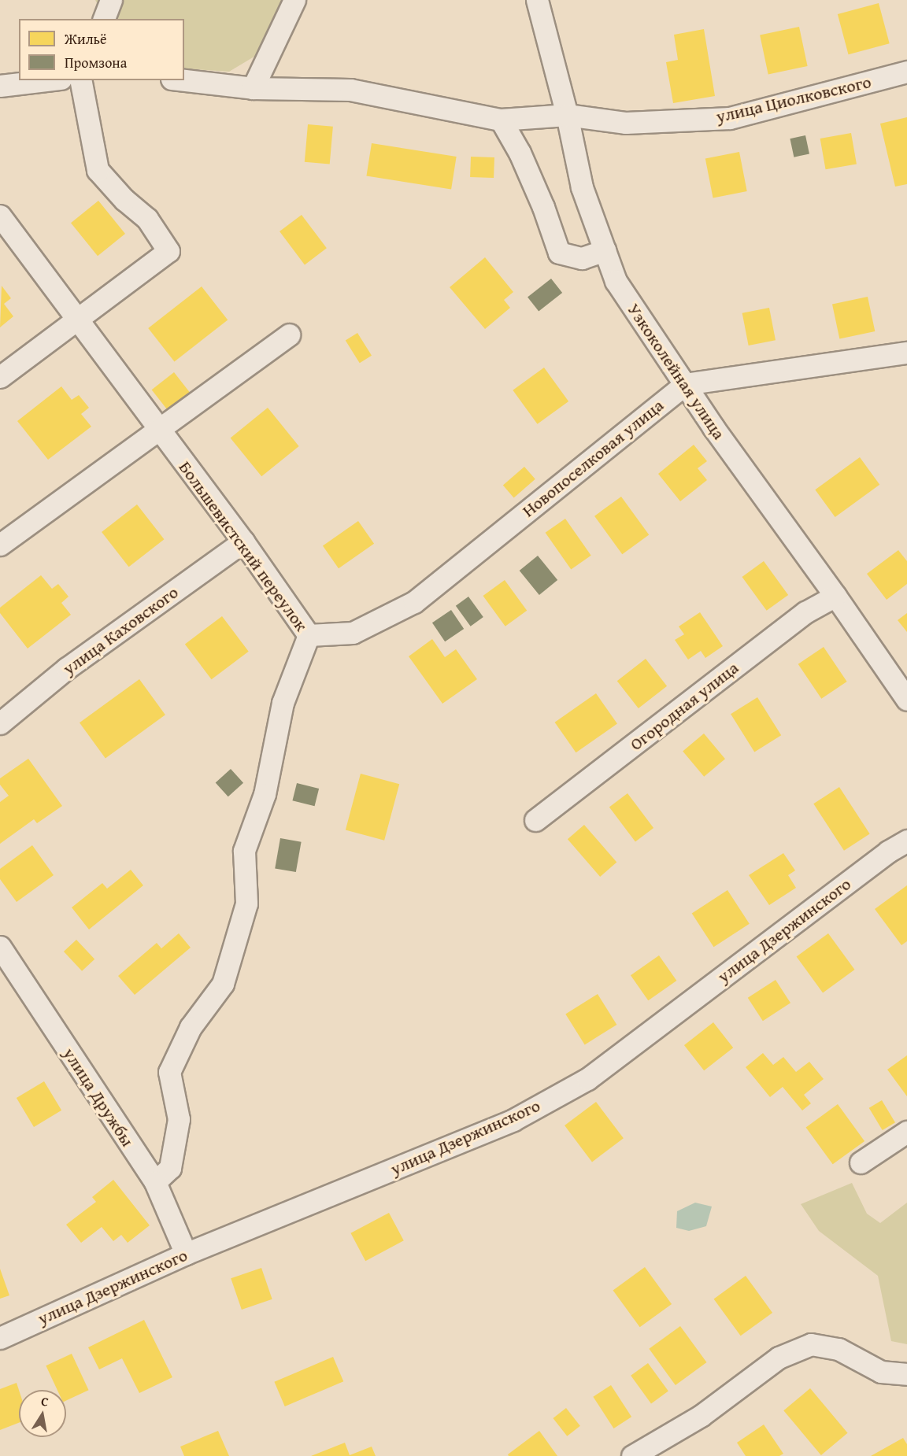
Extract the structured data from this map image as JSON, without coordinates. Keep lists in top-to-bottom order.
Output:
{
  "streets": {
    "street": [
      "улица Циолковского",
      "Узкоколейная улица",
      "Новопоселковая улица",
      "Большевистский переулок",
      "улица Каховского",
      "Огородная улица",
      "улица Дзержинского",
      "улица Дружбы"
    ]
  },
  "crossings": [
    ["улица Циолковского", "Узкоколейная улица"],
    ["Узкоколейная улица", "Новопоселковая улица"],
    ["Узкоколейная улица", "Огородная улица"],
    ["Новопоселковая улица", "Большевистский переулок"],
    ["Большевистский переулок", "улица Каховского"],
    ["Большевистский переулок", "улица Дружбы"],
    ["улица Дзержинского", "улица Дружбы"]
  ],
  "legend": ["Жильё", "Промзона"],
  "north": "top"
}
